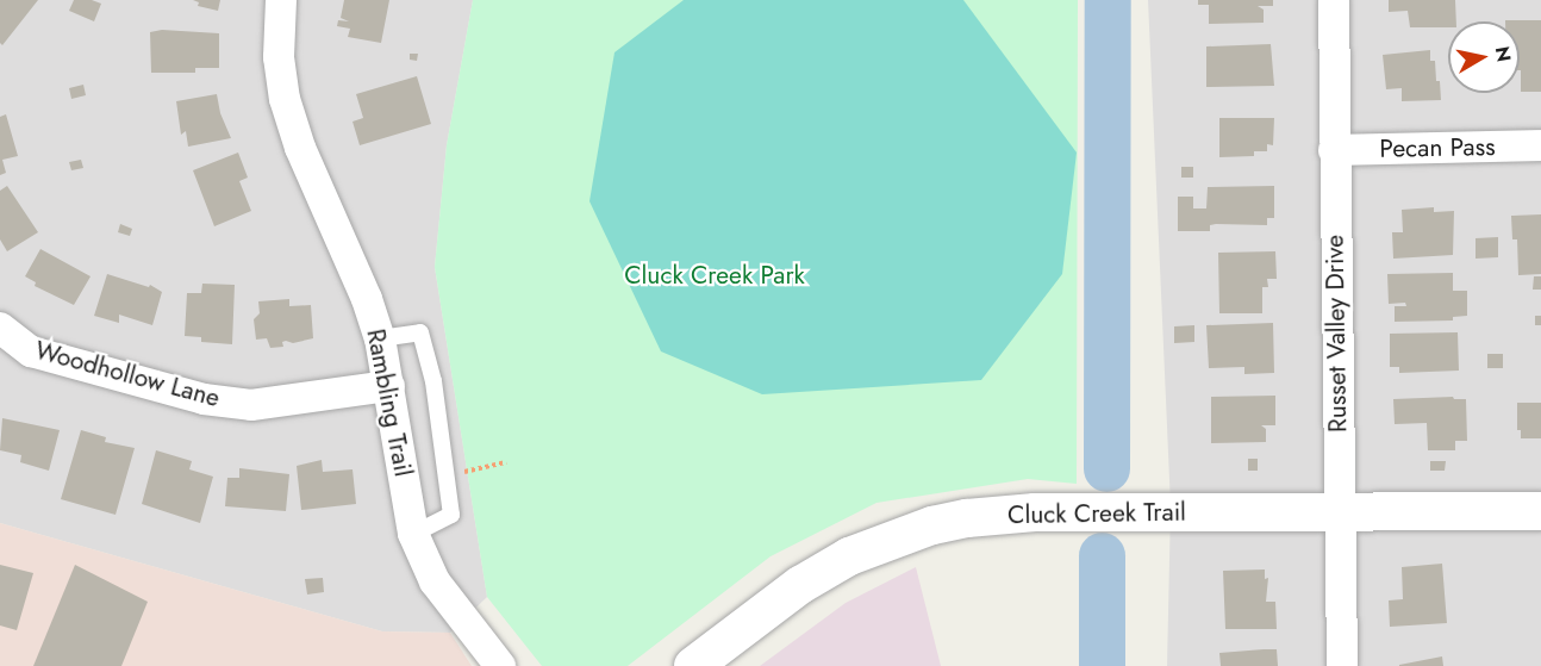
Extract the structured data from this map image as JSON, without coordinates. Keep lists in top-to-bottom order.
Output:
{
  "streets": {
    "street": [
      "Pecan Pass",
      "Russet Valley Drive",
      "Woodhollow Lane",
      "Rambling Trail",
      "Cluck Creek Trail"
    ]
  },
  "crossings": [
    ["Pecan Pass", "Russet Valley Drive"],
    ["Russet Valley Drive", "Cluck Creek Trail"],
    ["Woodhollow Lane", "Rambling Trail"]
  ],
  "parks": ["Cluck Creek Park"],
  "north": "right"
}
